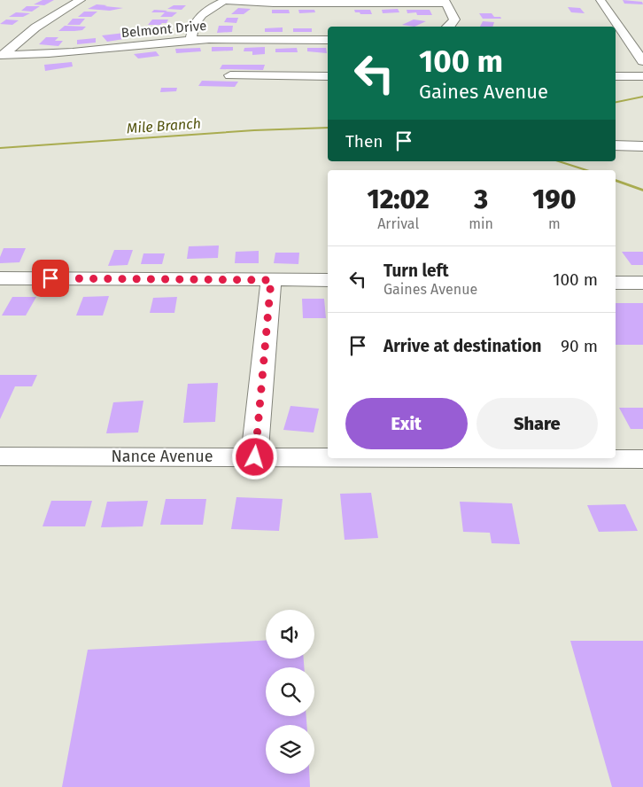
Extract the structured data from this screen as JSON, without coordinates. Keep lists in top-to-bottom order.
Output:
{
  "streets": {
    "street": ["Belmont Drive", "Nance Avenue"]
  },
  "water": ["Mile Branch"],
  "page": {
    "turn": ["100 m", "Gaines Avenue"],
    "then": "Then",
    "eta": [
      "12:02",
      "Arrival",
      "3",
      "min",
      "190",
      "m"
    ],
    "list": [
      {
        "name": "Turn left",
        "note": "Gaines Avenue",
        "value": "100 m"
      },
      {
        "name": "Arrive at destination",
        "value": "90 m"
      }
    ],
    "buttons": ["Exit", "Share"]
  }
}
